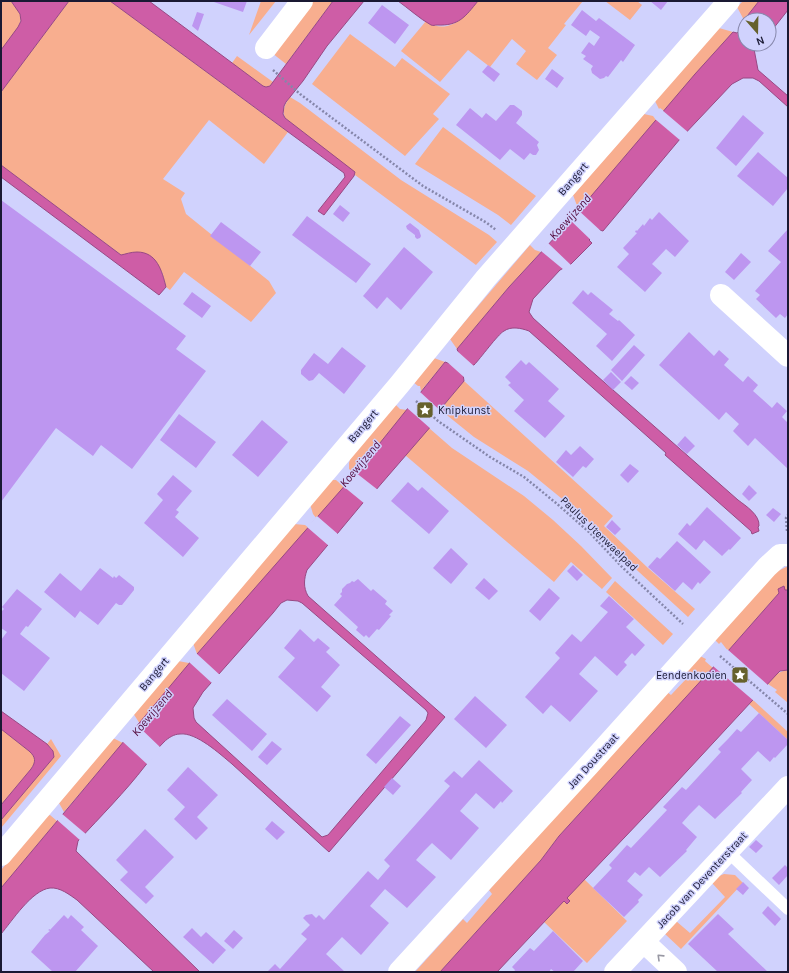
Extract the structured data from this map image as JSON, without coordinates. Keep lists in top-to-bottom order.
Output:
{
  "streets": {
    "street": ["Bangert", "Jan Doustraat", "Jacob van Deventerstraat"],
    "path": ["Paulus Utenwaelpad"]
  },
  "crossings": [
    ["Paulus Utenwaelpad", "Jan Doustraat"]
  ],
  "water": ["Koewijzend"],
  "places": {
    "place": ["Knipkunst", "Eendenkooien"]
  },
  "north": "bottom"
}
